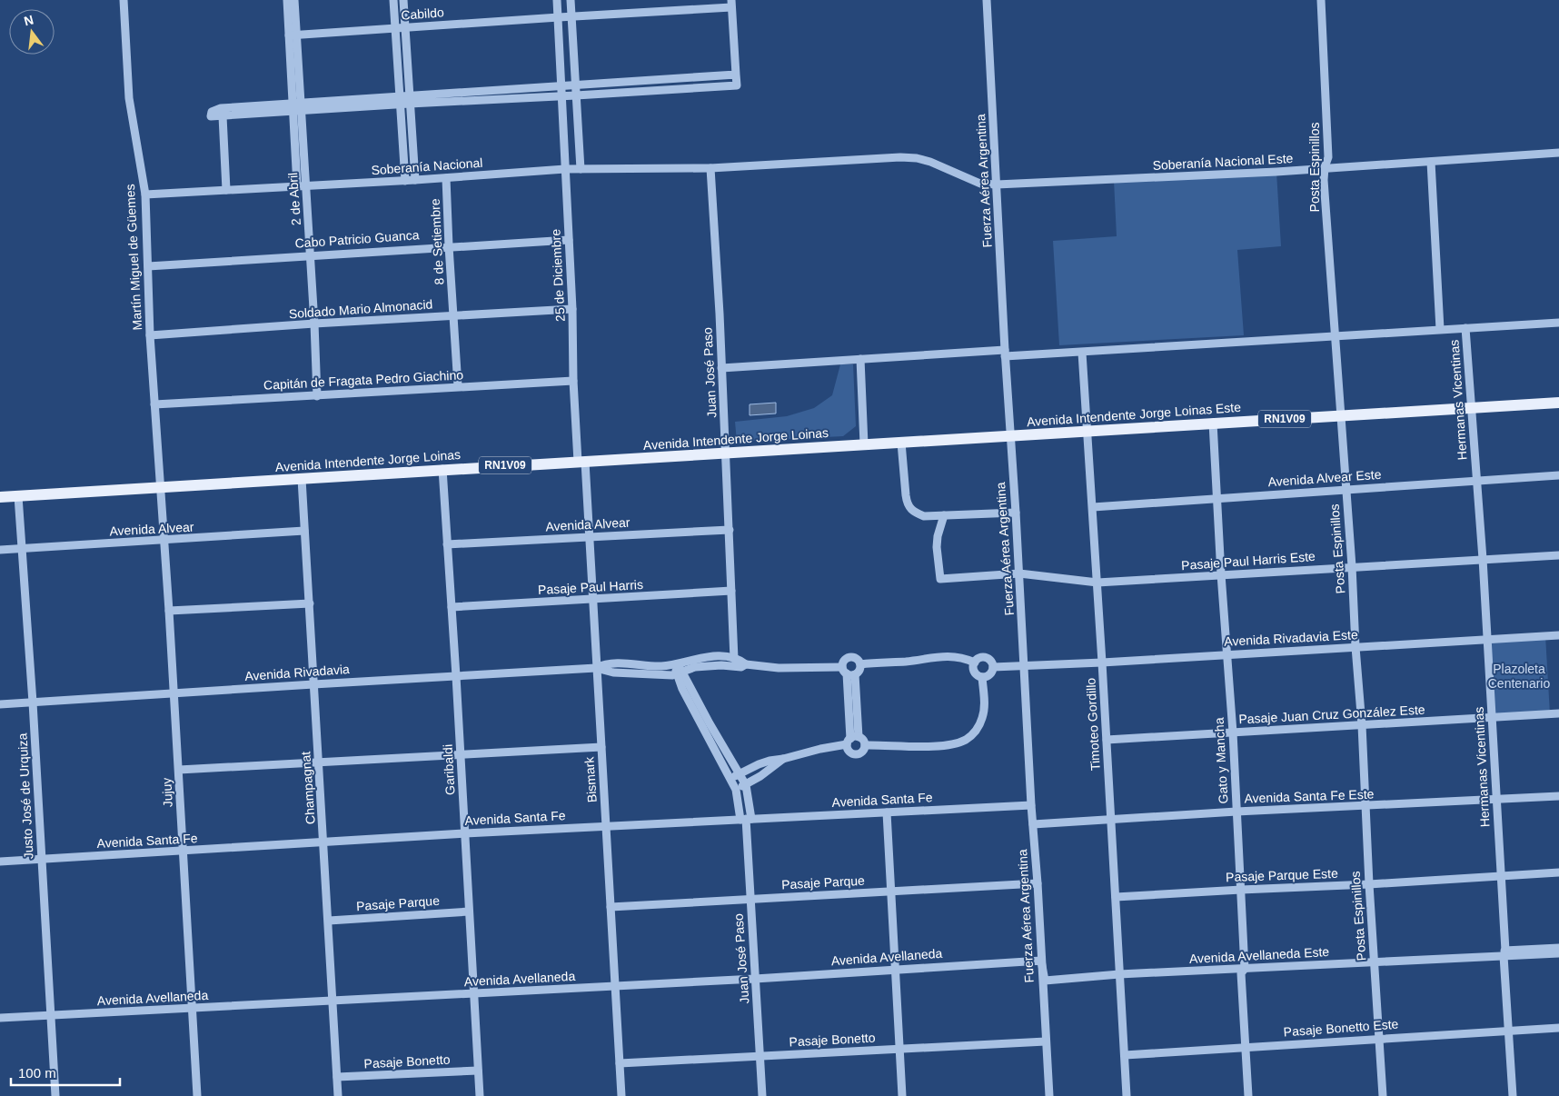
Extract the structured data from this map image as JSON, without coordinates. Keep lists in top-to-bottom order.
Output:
{
  "streets": {
    "main road": ["Avenida Intendente Jorge Loinas Este", "RN1V09", "Avenida Intendente Jorge Loinas"],
    "street": [
      "Cabildo",
      "Soberanía Nacional Este",
      "Soberanía Nacional",
      "Posta Espinillos",
      "Fuerza Aérea Argentina",
      "2 de Abril",
      "Cabo Patricio Guanca",
      "8 de Setiembre",
      "Martín Miguel de Güemes",
      "25 de Diciembre",
      "Soldado Mario Almonacid",
      "Juan José Paso",
      "Capitán de Fragata Pedro Giachino",
      "Hermanas Vicentinas",
      "Avenida Alvear Este",
      "Avenida Alvear",
      "Pasaje Paul Harris Este",
      "Pasaje Paul Harris",
      "Avenida Rivadavia Este",
      "Avenida Rivadavia",
      "Pasaje Juan Cruz González Este",
      "Timoteo Gordillo",
      "Gato y Mancha",
      "Garibaldi",
      "Bismark",
      "Champagnat",
      "Jujuy",
      "Justo José de Urquiza",
      "Avenida Santa Fe Este",
      "Avenida Santa Fe",
      "Pasaje Parque Este",
      "Pasaje Parque",
      "Avenida Avellaneda Este",
      "Avenida Avellaneda",
      "Pasaje Bonetto Este",
      "Pasaje Bonetto"
    ]
  },
  "crossings": [
    ["Cabildo", "2 de Abril"],
    ["Cabildo", "25 de Diciembre"],
    ["Soberanía Nacional Este", "Soberanía Nacional"],
    ["Soberanía Nacional Este", "Posta Espinillos"],
    ["Soberanía Nacional Este", "Fuerza Aérea Argentina"],
    ["Soberanía Nacional Este", "Juan José Paso"],
    ["Soberanía Nacional Este", "Hermanas Vicentinas"],
    ["Soberanía Nacional", "2 de Abril"],
    ["Soberanía Nacional", "8 de Setiembre"],
    ["Soberanía Nacional", "Martín Miguel de Güemes"],
    ["Soberanía Nacional", "25 de Diciembre"],
    ["Soberanía Nacional", "Juan José Paso"],
    ["Posta Espinillos", "Avenida Intendente Jorge Loinas Este"],
    ["Posta Espinillos", "Avenida Alvear Este"],
    ["Posta Espinillos", "Pasaje Paul Harris Este"],
    ["Posta Espinillos", "Avenida Rivadavia Este"],
    ["Posta Espinillos", "Pasaje Juan Cruz González Este"],
    ["Posta Espinillos", "Avenida Santa Fe Este"],
    ["Posta Espinillos", "Pasaje Parque Este"],
    ["Posta Espinillos", "Avenida Avellaneda Este"],
    ["Posta Espinillos", "Pasaje Bonetto Este"],
    ["Fuerza Aérea Argentina", "Avenida Intendente Jorge Loinas Este"],
    ["Fuerza Aérea Argentina", "Avenida Intendente Jorge Loinas"],
    ["Fuerza Aérea Argentina", "Pasaje Paul Harris Este"],
    ["Fuerza Aérea Argentina", "Avenida Rivadavia Este"],
    ["Fuerza Aérea Argentina", "Avenida Rivadavia"],
    ["Fuerza Aérea Argentina", "Avenida Santa Fe Este"],
    ["Fuerza Aérea Argentina", "Avenida Santa Fe"],
    ["Fuerza Aérea Argentina", "Pasaje Parque"],
    ["Fuerza Aérea Argentina", "Avenida Avellaneda Este"],
    ["Fuerza Aérea Argentina", "Avenida Avellaneda"],
    ["Fuerza Aérea Argentina", "Pasaje Bonetto"],
    ["2 de Abril", "Cabo Patricio Guanca"],
    ["2 de Abril", "Soldado Mario Almonacid"],
    ["2 de Abril", "Capitán de Fragata Pedro Giachino"],
    ["Cabo Patricio Guanca", "8 de Setiembre"],
    ["Cabo Patricio Guanca", "Martín Miguel de Güemes"],
    ["Cabo Patricio Guanca", "25 de Diciembre"],
    ["8 de Setiembre", "Soldado Mario Almonacid"],
    ["8 de Setiembre", "Capitán de Fragata Pedro Giachino"],
    ["Martín Miguel de Güemes", "Soldado Mario Almonacid"],
    ["Martín Miguel de Güemes", "Capitán de Fragata Pedro Giachino"],
    ["Martín Miguel de Güemes", "Avenida Intendente Jorge Loinas"],
    ["Martín Miguel de Güemes", "Jujuy"],
    ["25 de Diciembre", "Soldado Mario Almonacid"],
    ["25 de Diciembre", "Capitán de Fragata Pedro Giachino"],
    ["25 de Diciembre", "Avenida Intendente Jorge Loinas"],
    ["25 de Diciembre", "Bismark"],
    ["Juan José Paso", "Avenida Intendente Jorge Loinas"],
    ["Juan José Paso", "Avenida Alvear"],
    ["Juan José Paso", "Pasaje Paul Harris"],
    ["Juan José Paso", "Avenida Rivadavia"],
    ["Juan José Paso", "Avenida Santa Fe"],
    ["Juan José Paso", "Pasaje Parque"],
    ["Juan José Paso", "Avenida Avellaneda"],
    ["Juan José Paso", "Pasaje Bonetto"],
    ["Hermanas Vicentinas", "Avenida Intendente Jorge Loinas Este"],
    ["Hermanas Vicentinas", "Avenida Alvear Este"],
    ["Hermanas Vicentinas", "Pasaje Paul Harris Este"],
    ["Hermanas Vicentinas", "Avenida Rivadavia Este"],
    ["Hermanas Vicentinas", "Pasaje Juan Cruz González Este"],
    ["Hermanas Vicentinas", "Avenida Santa Fe Este"],
    ["Hermanas Vicentinas", "Pasaje Parque Este"],
    ["Hermanas Vicentinas", "Avenida Avellaneda Este"],
    ["Hermanas Vicentinas", "Pasaje Bonetto Este"],
    ["Avenida Intendente Jorge Loinas Este", "Avenida Intendente Jorge Loinas"],
    ["Avenida Intendente Jorge Loinas Este", "Timoteo Gordillo"],
    ["Avenida Intendente Jorge Loinas Este", "Gato y Mancha"],
    ["Avenida Intendente Jorge Loinas", "Garibaldi"],
    ["Avenida Intendente Jorge Loinas", "Bismark"],
    ["Avenida Intendente Jorge Loinas", "Champagnat"],
    ["Avenida Intendente Jorge Loinas", "Jujuy"],
    ["Avenida Intendente Jorge Loinas", "Justo José de Urquiza"],
    ["Avenida Alvear Este", "Timoteo Gordillo"],
    ["Avenida Alvear Este", "Gato y Mancha"],
    ["Avenida Alvear", "Garibaldi"],
    ["Avenida Alvear", "Bismark"],
    ["Avenida Alvear", "Champagnat"],
    ["Avenida Alvear", "Jujuy"],
    ["Avenida Alvear", "Justo José de Urquiza"],
    ["Pasaje Paul Harris Este", "Timoteo Gordillo"],
    ["Pasaje Paul Harris Este", "Gato y Mancha"],
    ["Pasaje Paul Harris", "Garibaldi"],
    ["Pasaje Paul Harris", "Bismark"],
    ["Avenida Rivadavia Este", "Avenida Rivadavia"],
    ["Avenida Rivadavia Este", "Timoteo Gordillo"],
    ["Avenida Rivadavia Este", "Gato y Mancha"],
    ["Avenida Rivadavia", "Garibaldi"],
    ["Avenida Rivadavia", "Bismark"],
    ["Avenida Rivadavia", "Champagnat"],
    ["Avenida Rivadavia", "Jujuy"],
    ["Avenida Rivadavia", "Justo José de Urquiza"],
    ["Pasaje Juan Cruz González Este", "Timoteo Gordillo"],
    ["Pasaje Juan Cruz González Este", "Gato y Mancha"],
    ["Timoteo Gordillo", "Avenida Santa Fe Este"],
    ["Timoteo Gordillo", "Pasaje Parque Este"],
    ["Timoteo Gordillo", "Avenida Avellaneda Este"],
    ["Timoteo Gordillo", "Pasaje Bonetto Este"],
    ["Gato y Mancha", "Avenida Santa Fe Este"],
    ["Gato y Mancha", "Pasaje Parque Este"],
    ["Gato y Mancha", "Avenida Avellaneda Este"],
    ["Gato y Mancha", "Pasaje Bonetto Este"],
    ["Garibaldi", "Avenida Santa Fe"],
    ["Garibaldi", "Pasaje Parque"],
    ["Garibaldi", "Avenida Avellaneda"],
    ["Garibaldi", "Pasaje Bonetto"],
    ["Bismark", "Avenida Santa Fe"],
    ["Bismark", "Pasaje Parque"],
    ["Bismark", "Avenida Avellaneda"],
    ["Bismark", "Pasaje Bonetto"],
    ["Champagnat", "Avenida Santa Fe"],
    ["Champagnat", "Pasaje Parque"],
    ["Champagnat", "Avenida Avellaneda"],
    ["Champagnat", "Pasaje Bonetto"],
    ["Jujuy", "Avenida Santa Fe"],
    ["Jujuy", "Avenida Avellaneda"],
    ["Justo José de Urquiza", "Avenida Santa Fe"],
    ["Justo José de Urquiza", "Avenida Avellaneda"],
    ["Avenida Avellaneda Este", "Avenida Avellaneda"]
  ],
  "parks": ["Plazoleta Centenario"],
  "scale_bar": "100 m",
  "north": "top"
}
